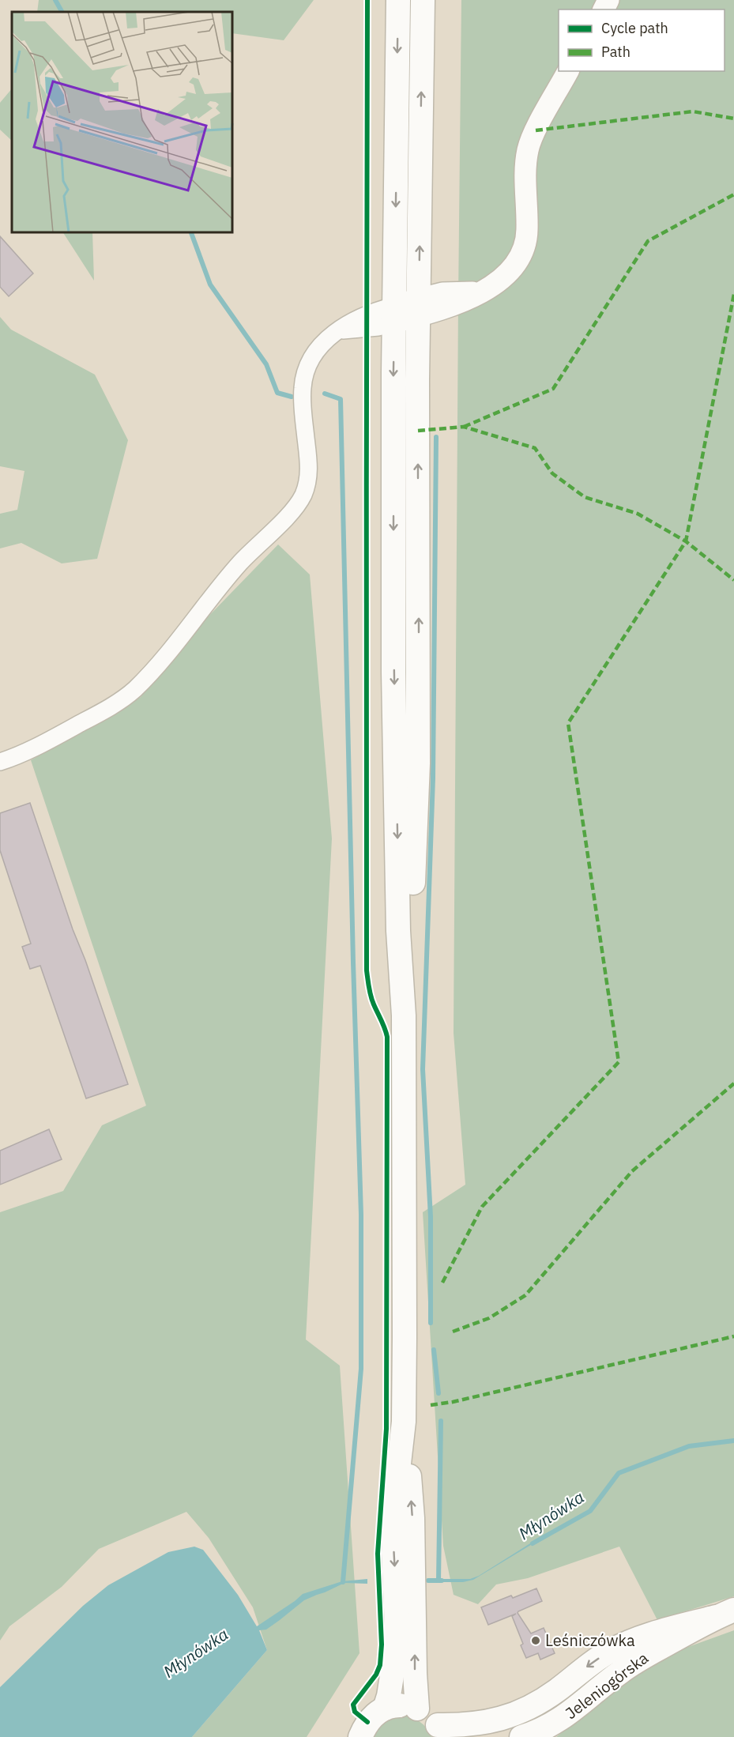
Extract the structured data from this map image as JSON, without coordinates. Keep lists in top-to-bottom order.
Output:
{
  "streets": {
    "main road": ["Jeleniogórska"]
  },
  "water": ["Młynówka"],
  "places": ["Leśniczówka"],
  "legend": ["Cycle path", "Path"]
}
